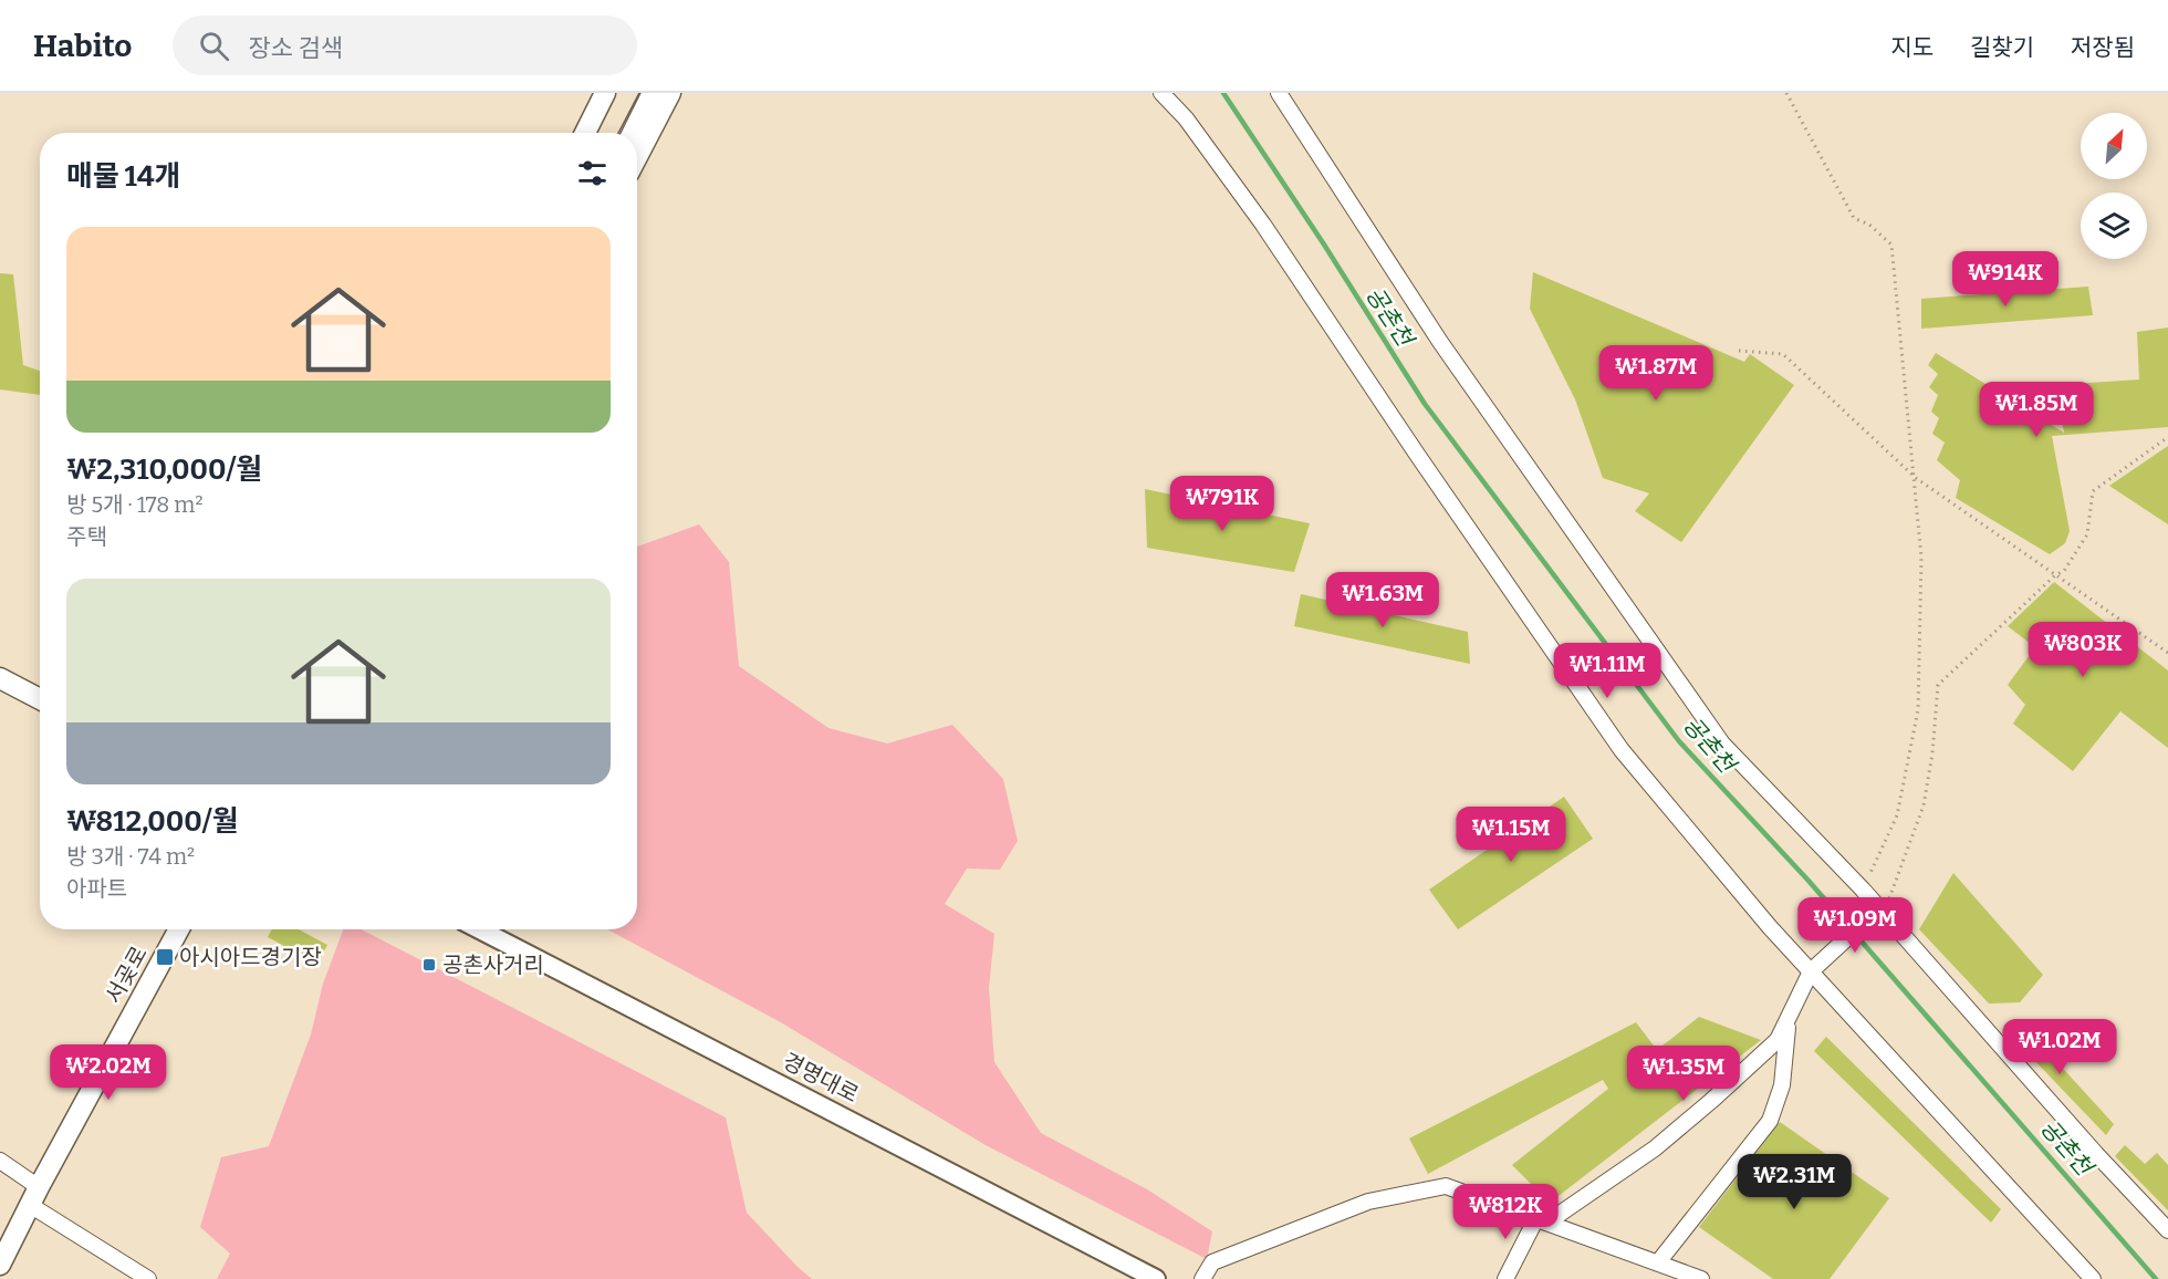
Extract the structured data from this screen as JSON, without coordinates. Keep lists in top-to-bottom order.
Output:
{
  "streets": {
    "main road": ["서곶로"],
    "street": ["경명대로"]
  },
  "water": ["공촌천"],
  "places": {
    "transit": ["아시아드경기장", "공촌사거리"]
  },
  "north": "top right",
  "page": {
    "header": "Habito",
    "search": "장소 검색",
    "nav": ["지도", "길찾기", "저장됨"],
    "heading": "매물 14개",
    "list": [
      {
        "name": "₩2,310,000/월",
        "note": "방 5개 · 178 m² · 주택"
      },
      {
        "name": "₩812,000/월",
        "note": "방 3개 · 74 m² · 아파트"
      }
    ],
    "price": [
      "₩914K",
      "₩1.87M",
      "₩1.85M",
      "₩791K",
      "₩1.63M",
      "₩803K",
      "₩1.11M",
      "₩1.15M",
      "₩1.09M",
      "₩1.02M",
      "₩2.02M",
      "₩1.35M",
      "₩2.31M",
      "₩812K"
    ]
  }
}
